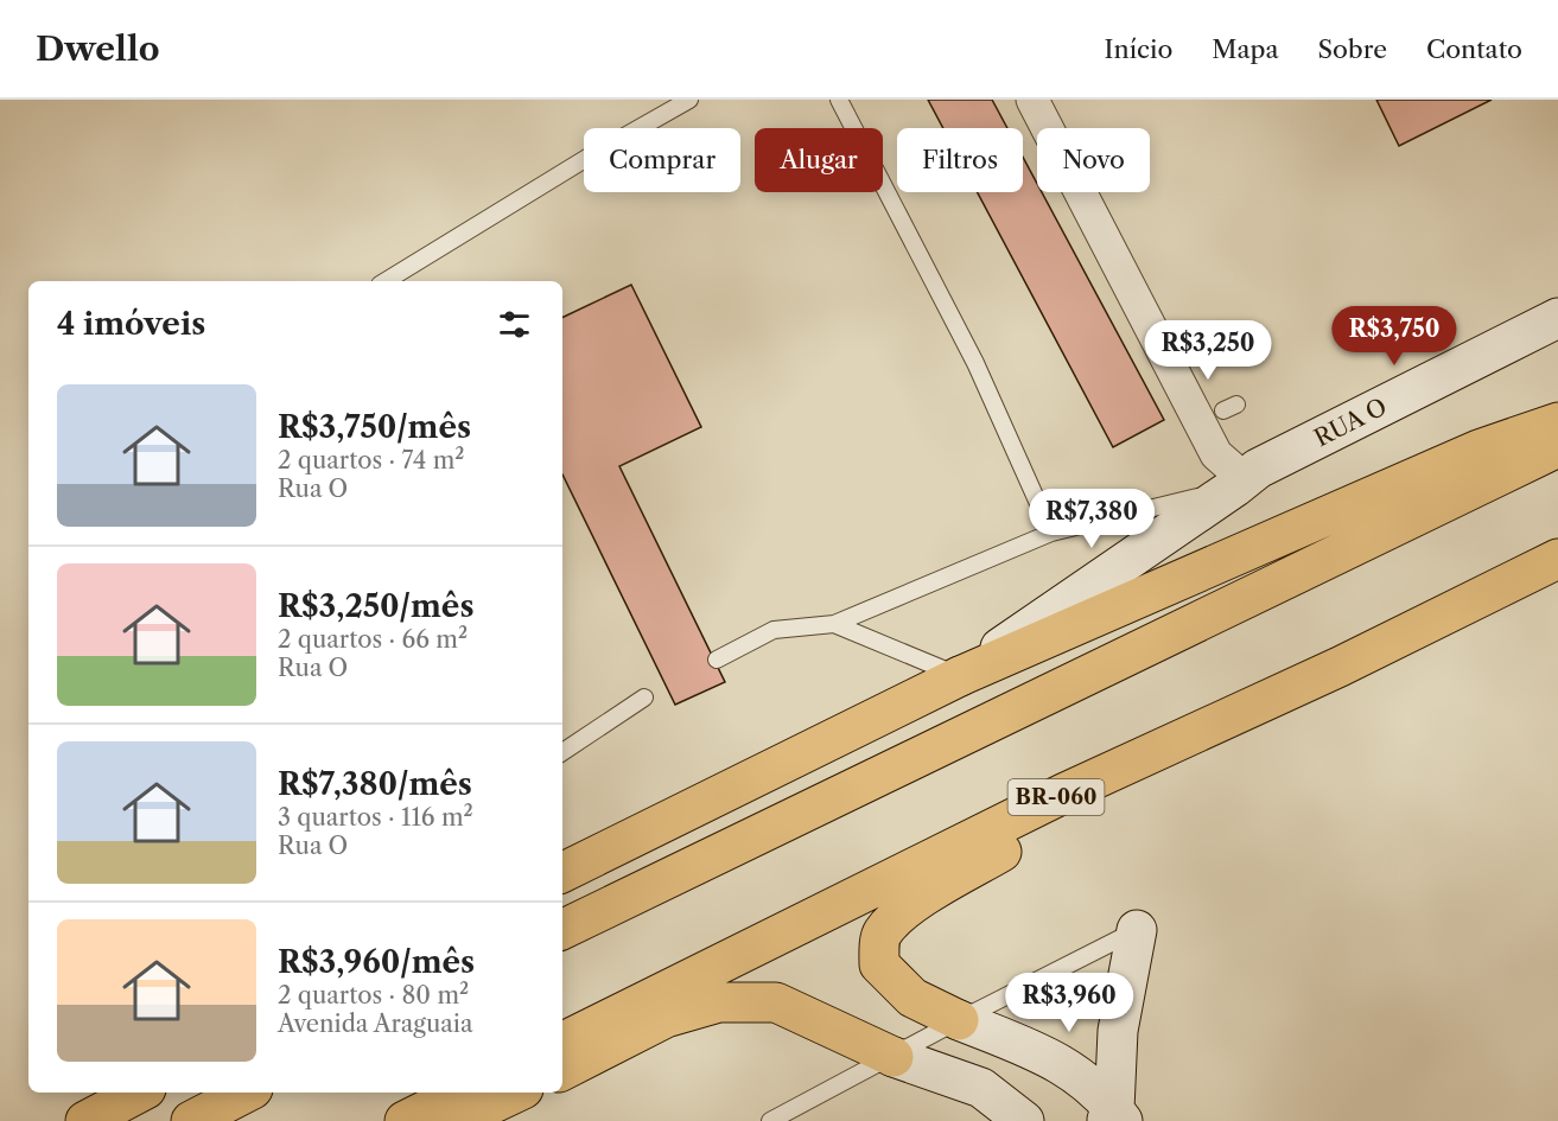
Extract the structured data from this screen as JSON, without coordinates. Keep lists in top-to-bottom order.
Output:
{
  "streets": {
    "main road": ["BR-060"],
    "street": ["RUA O"]
  },
  "page": {
    "header": "Dwello",
    "nav": [
      "Início",
      "Mapa",
      "Sobre",
      "Contato"
    ],
    "chip": [
      "Comprar",
      "Alugar",
      "Filtros",
      "Novo"
    ],
    "heading": "4 imóveis",
    "price": [
      "R$3,750",
      "R$3,250",
      "R$7,380",
      "R$3,960"
    ],
    "list": [
      {
        "name": "R$3,750/mês",
        "note": "2 quartos · 74 m² · Rua O"
      },
      {
        "name": "R$3,250/mês",
        "note": "2 quartos · 66 m² · Rua O"
      },
      {
        "name": "R$7,380/mês",
        "note": "3 quartos · 116 m² · Rua O"
      },
      {
        "name": "R$3,960/mês",
        "note": "2 quartos · 80 m² · Avenida Araguaia"
      }
    ]
  }
}
